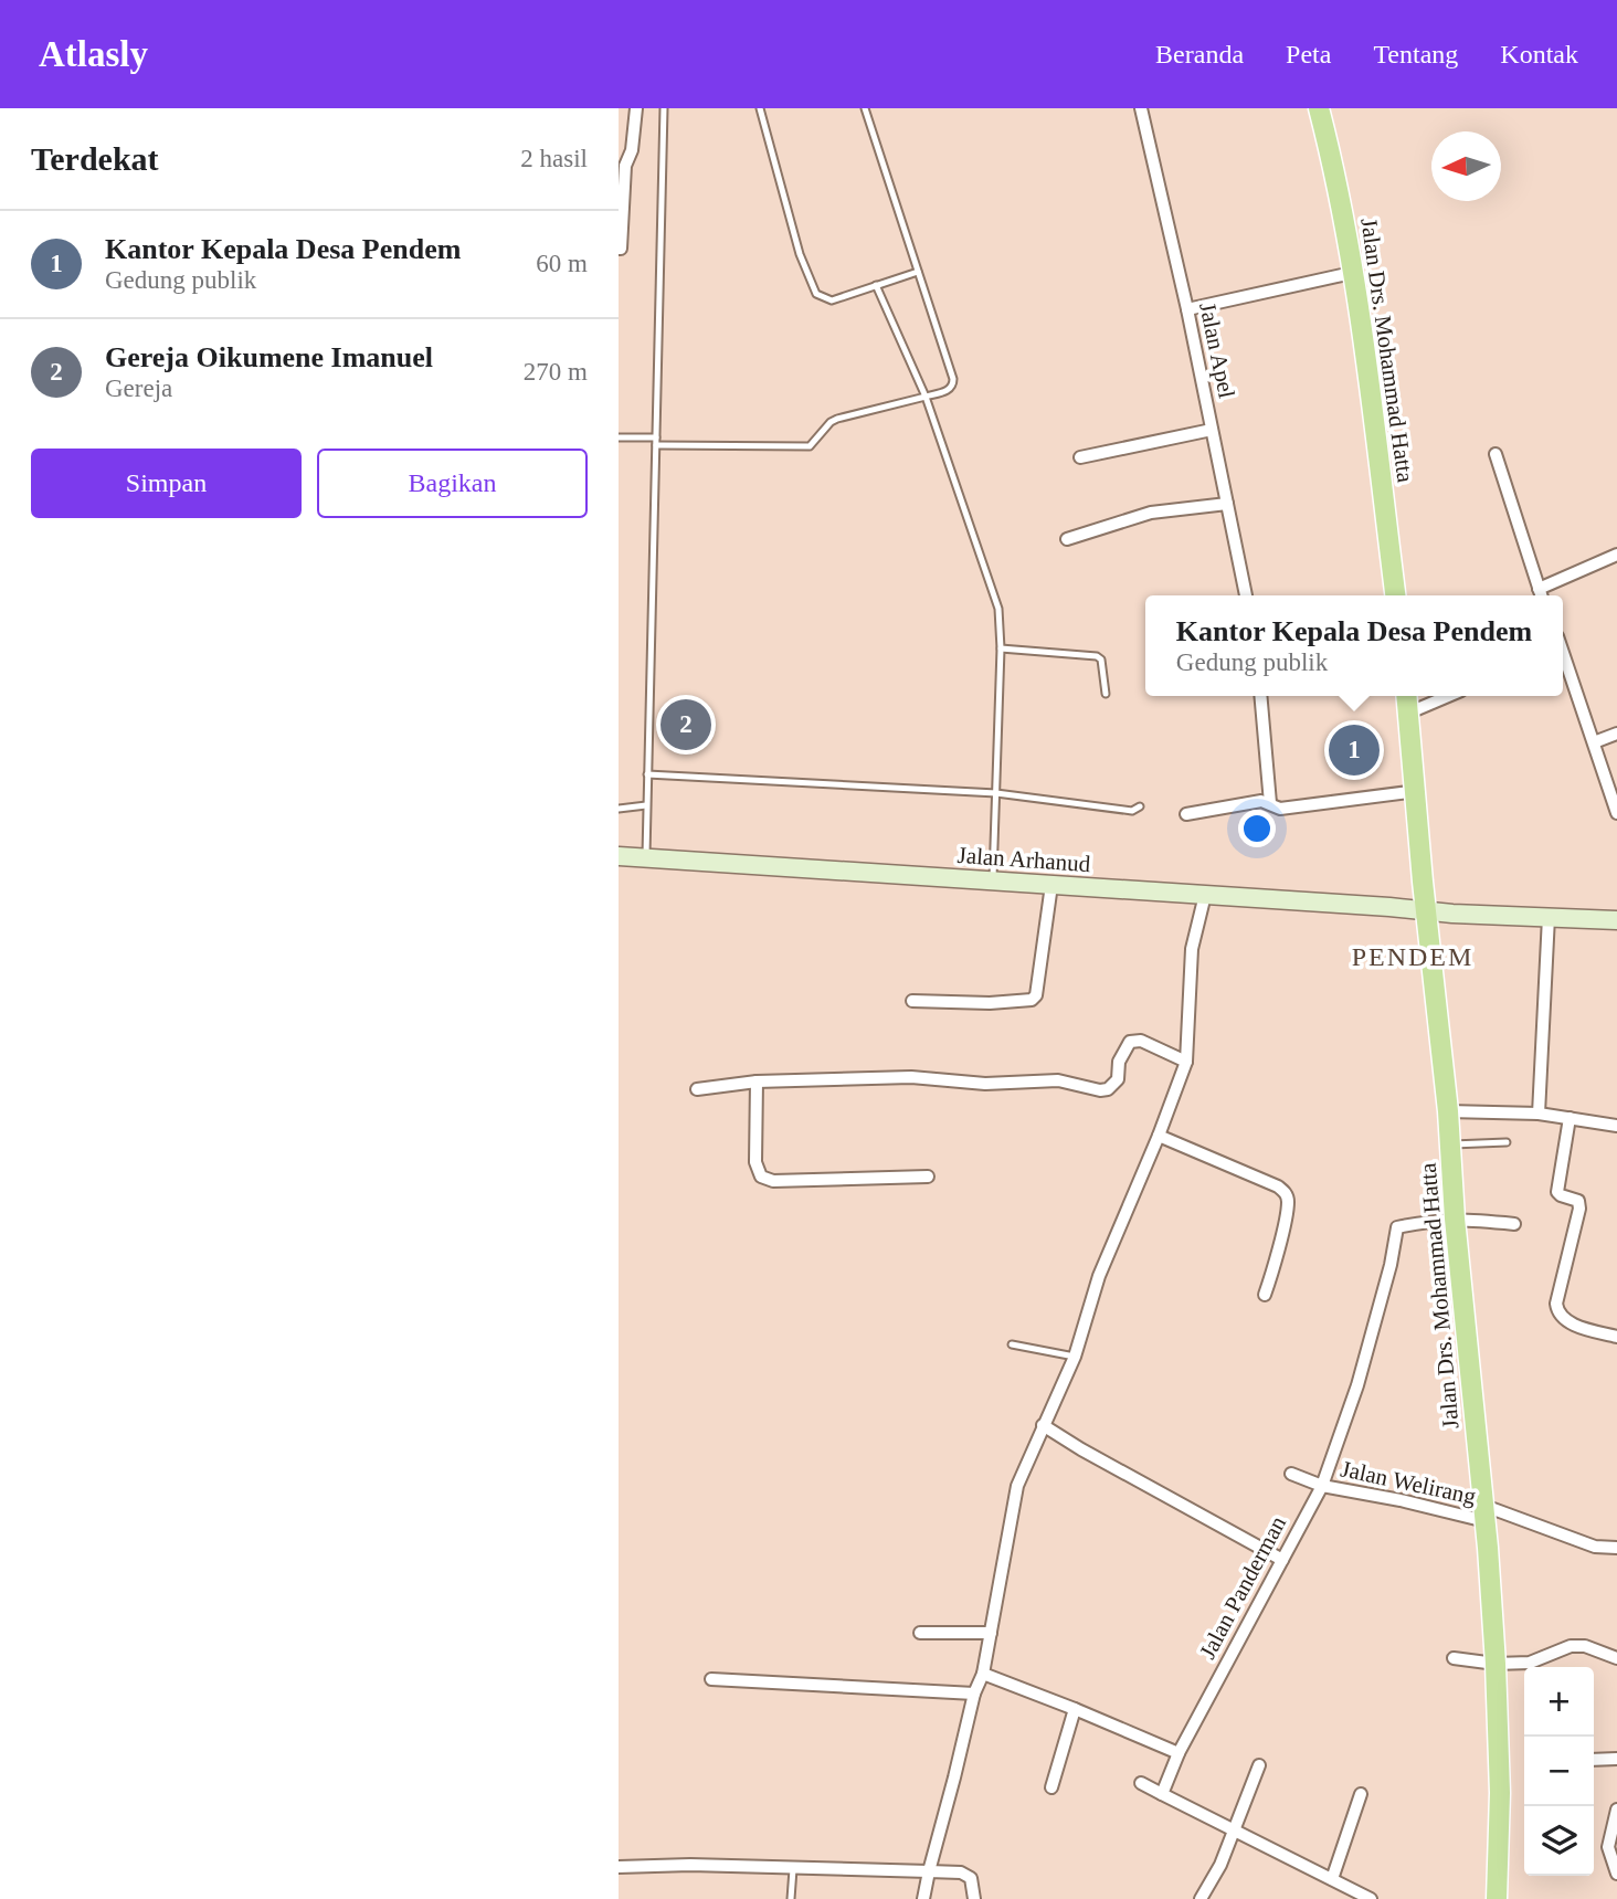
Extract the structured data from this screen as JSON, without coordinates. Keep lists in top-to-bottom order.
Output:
{
  "streets": {
    "main road": ["Jalan Drs. Mohammad Hatta"],
    "street": [
      "Jalan Apel",
      "Jalan Arhanud",
      "Jalan Welirang",
      "Jalan Panderman"
    ]
  },
  "crossings": [
    ["Jalan Drs. Mohammad Hatta", "Jalan Arhanud"],
    ["Jalan Drs. Mohammad Hatta", "Jalan Welirang"],
    ["Jalan Drs. Mohammad Hatta", "Jalan Panderman"],
    ["Jalan Welirang", "Jalan Panderman"]
  ],
  "districts": ["PENDEM"],
  "north": "left",
  "page": {
    "header": "Atlasly",
    "nav": [
      "Beranda",
      "Peta",
      "Tentang",
      "Kontak"
    ],
    "heading": ["Terdekat", "2 hasil"],
    "list": [
      {
        "mark": "1",
        "name": "Kantor Kepala Desa Pendem",
        "note": "Gedung publik",
        "value": "60 m"
      },
      {
        "mark": "2",
        "name": "Gereja Oikumene Imanuel",
        "note": "Gereja",
        "value": "270 m"
      }
    ],
    "buttons": ["Simpan", "Bagikan"],
    "popup": ["Kantor Kepala Desa Pendem", "Gedung publik"],
    "pins": ["2", "1"],
    "map_buttons": ["+", "−"]
  }
}
